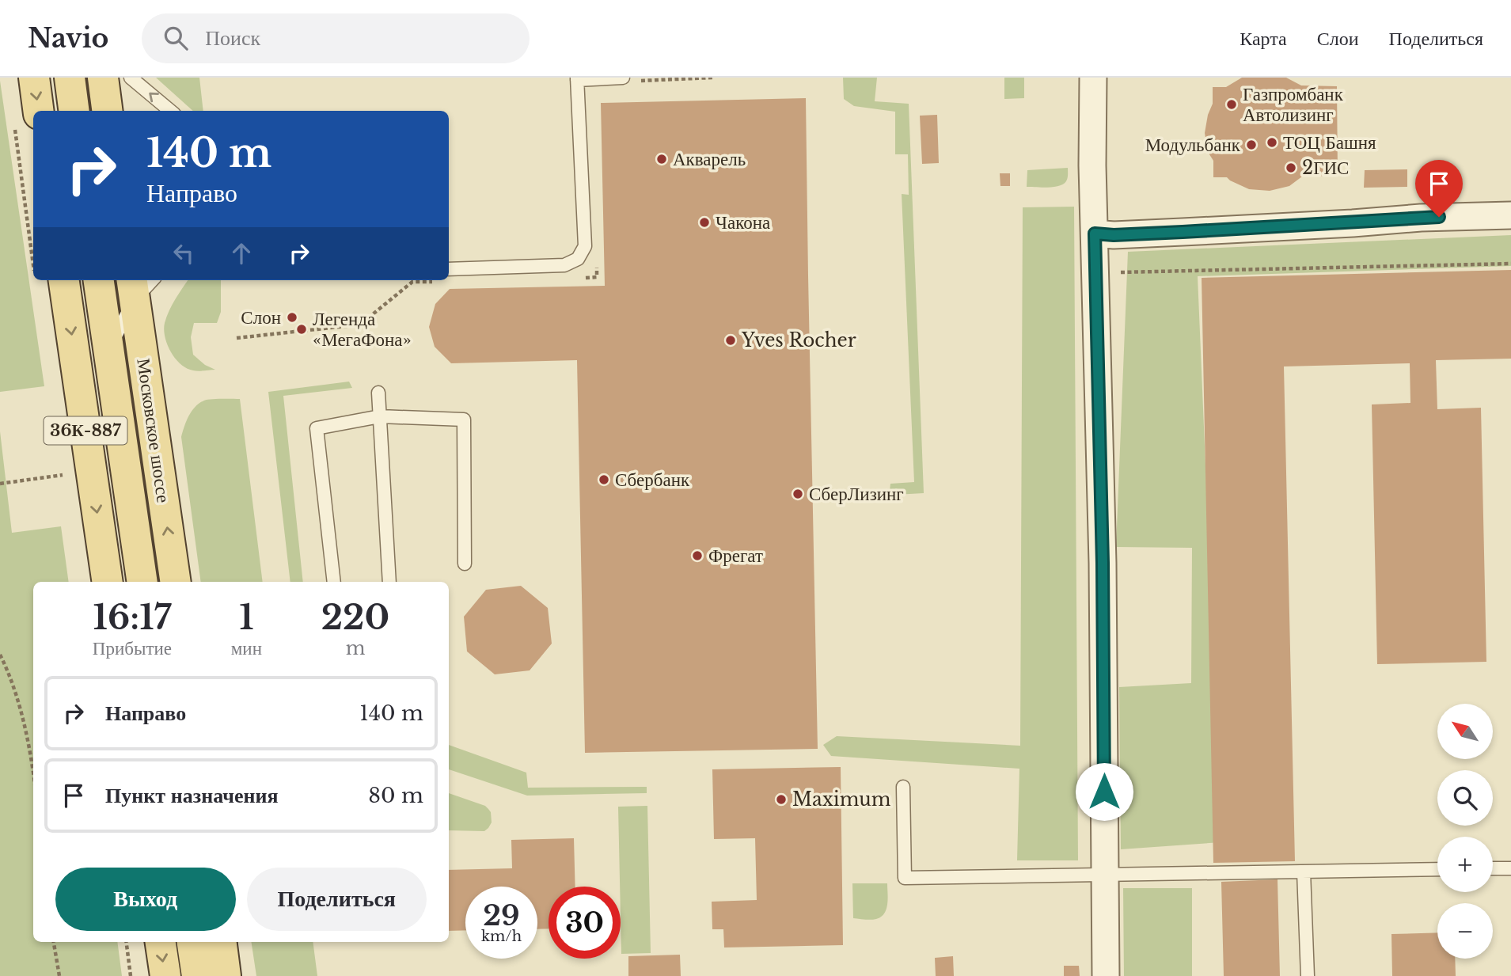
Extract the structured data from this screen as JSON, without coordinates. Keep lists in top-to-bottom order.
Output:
{
  "streets": {
    "main road": ["36К-887", "Московское шоссе"]
  },
  "places": [
    "Газпромбанк Автолизинг",
    "ТОЦ Башня",
    "Модульбанк",
    "Акварель",
    "2ГИС",
    "Чакона",
    "Слон",
    "Легенда «МегаФона»",
    "Yves Rocher",
    "Сбербанк",
    "СберЛизинг",
    "Фрегат",
    "Maximum"
  ],
  "north": "top left",
  "page": {
    "header": "Navio",
    "search": "Поиск",
    "nav": ["Карта", "Слои", "Поделиться"],
    "turn": ["140 m", "Направо"],
    "eta": [
      "16:17",
      "Прибытие",
      "1",
      "мин",
      "220",
      "m"
    ],
    "list": [
      {
        "name": "Направо",
        "value": "140 m"
      },
      {
        "name": "Пункт назначения",
        "value": "80 m"
      }
    ],
    "map_buttons": ["+", "−"],
    "buttons": ["Выход", "Поделиться"],
    "speed": "29 km/h",
    "limit": "30"
  }
}
